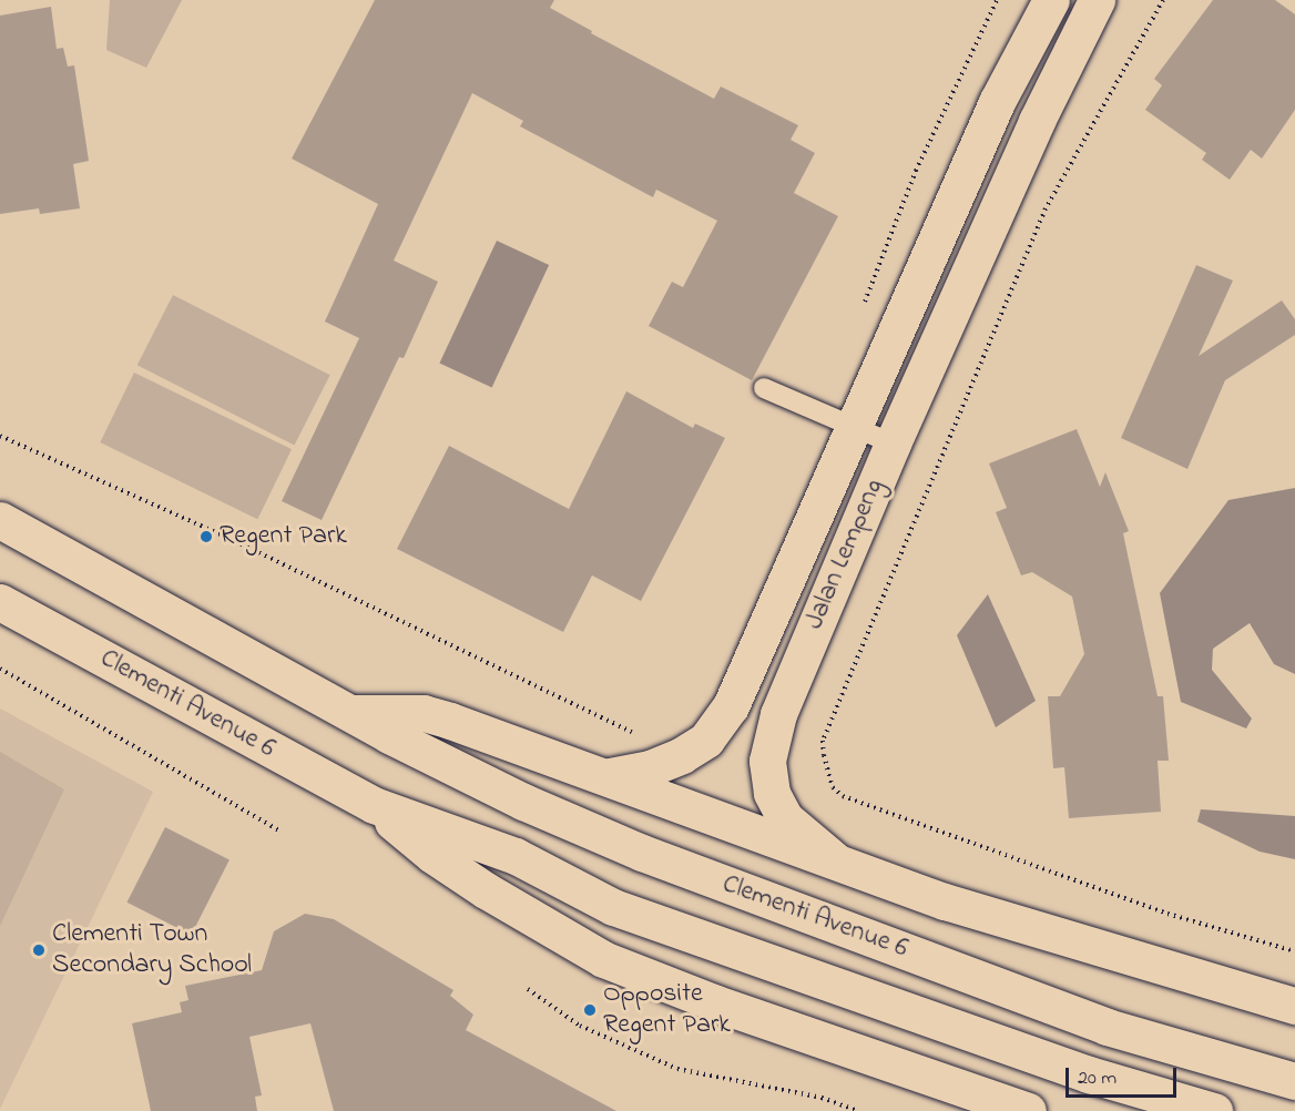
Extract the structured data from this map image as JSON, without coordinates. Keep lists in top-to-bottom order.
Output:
{
  "streets": {
    "main road": ["Jalan Lempeng", "Clementi Avenue 6"]
  },
  "crossings": [
    ["Jalan Lempeng", "Clementi Avenue 6"]
  ],
  "places": ["Regent Park", "Clementi Town Secondary School", "Opposite Regent Park"],
  "scale_bar": "20 m"
}
